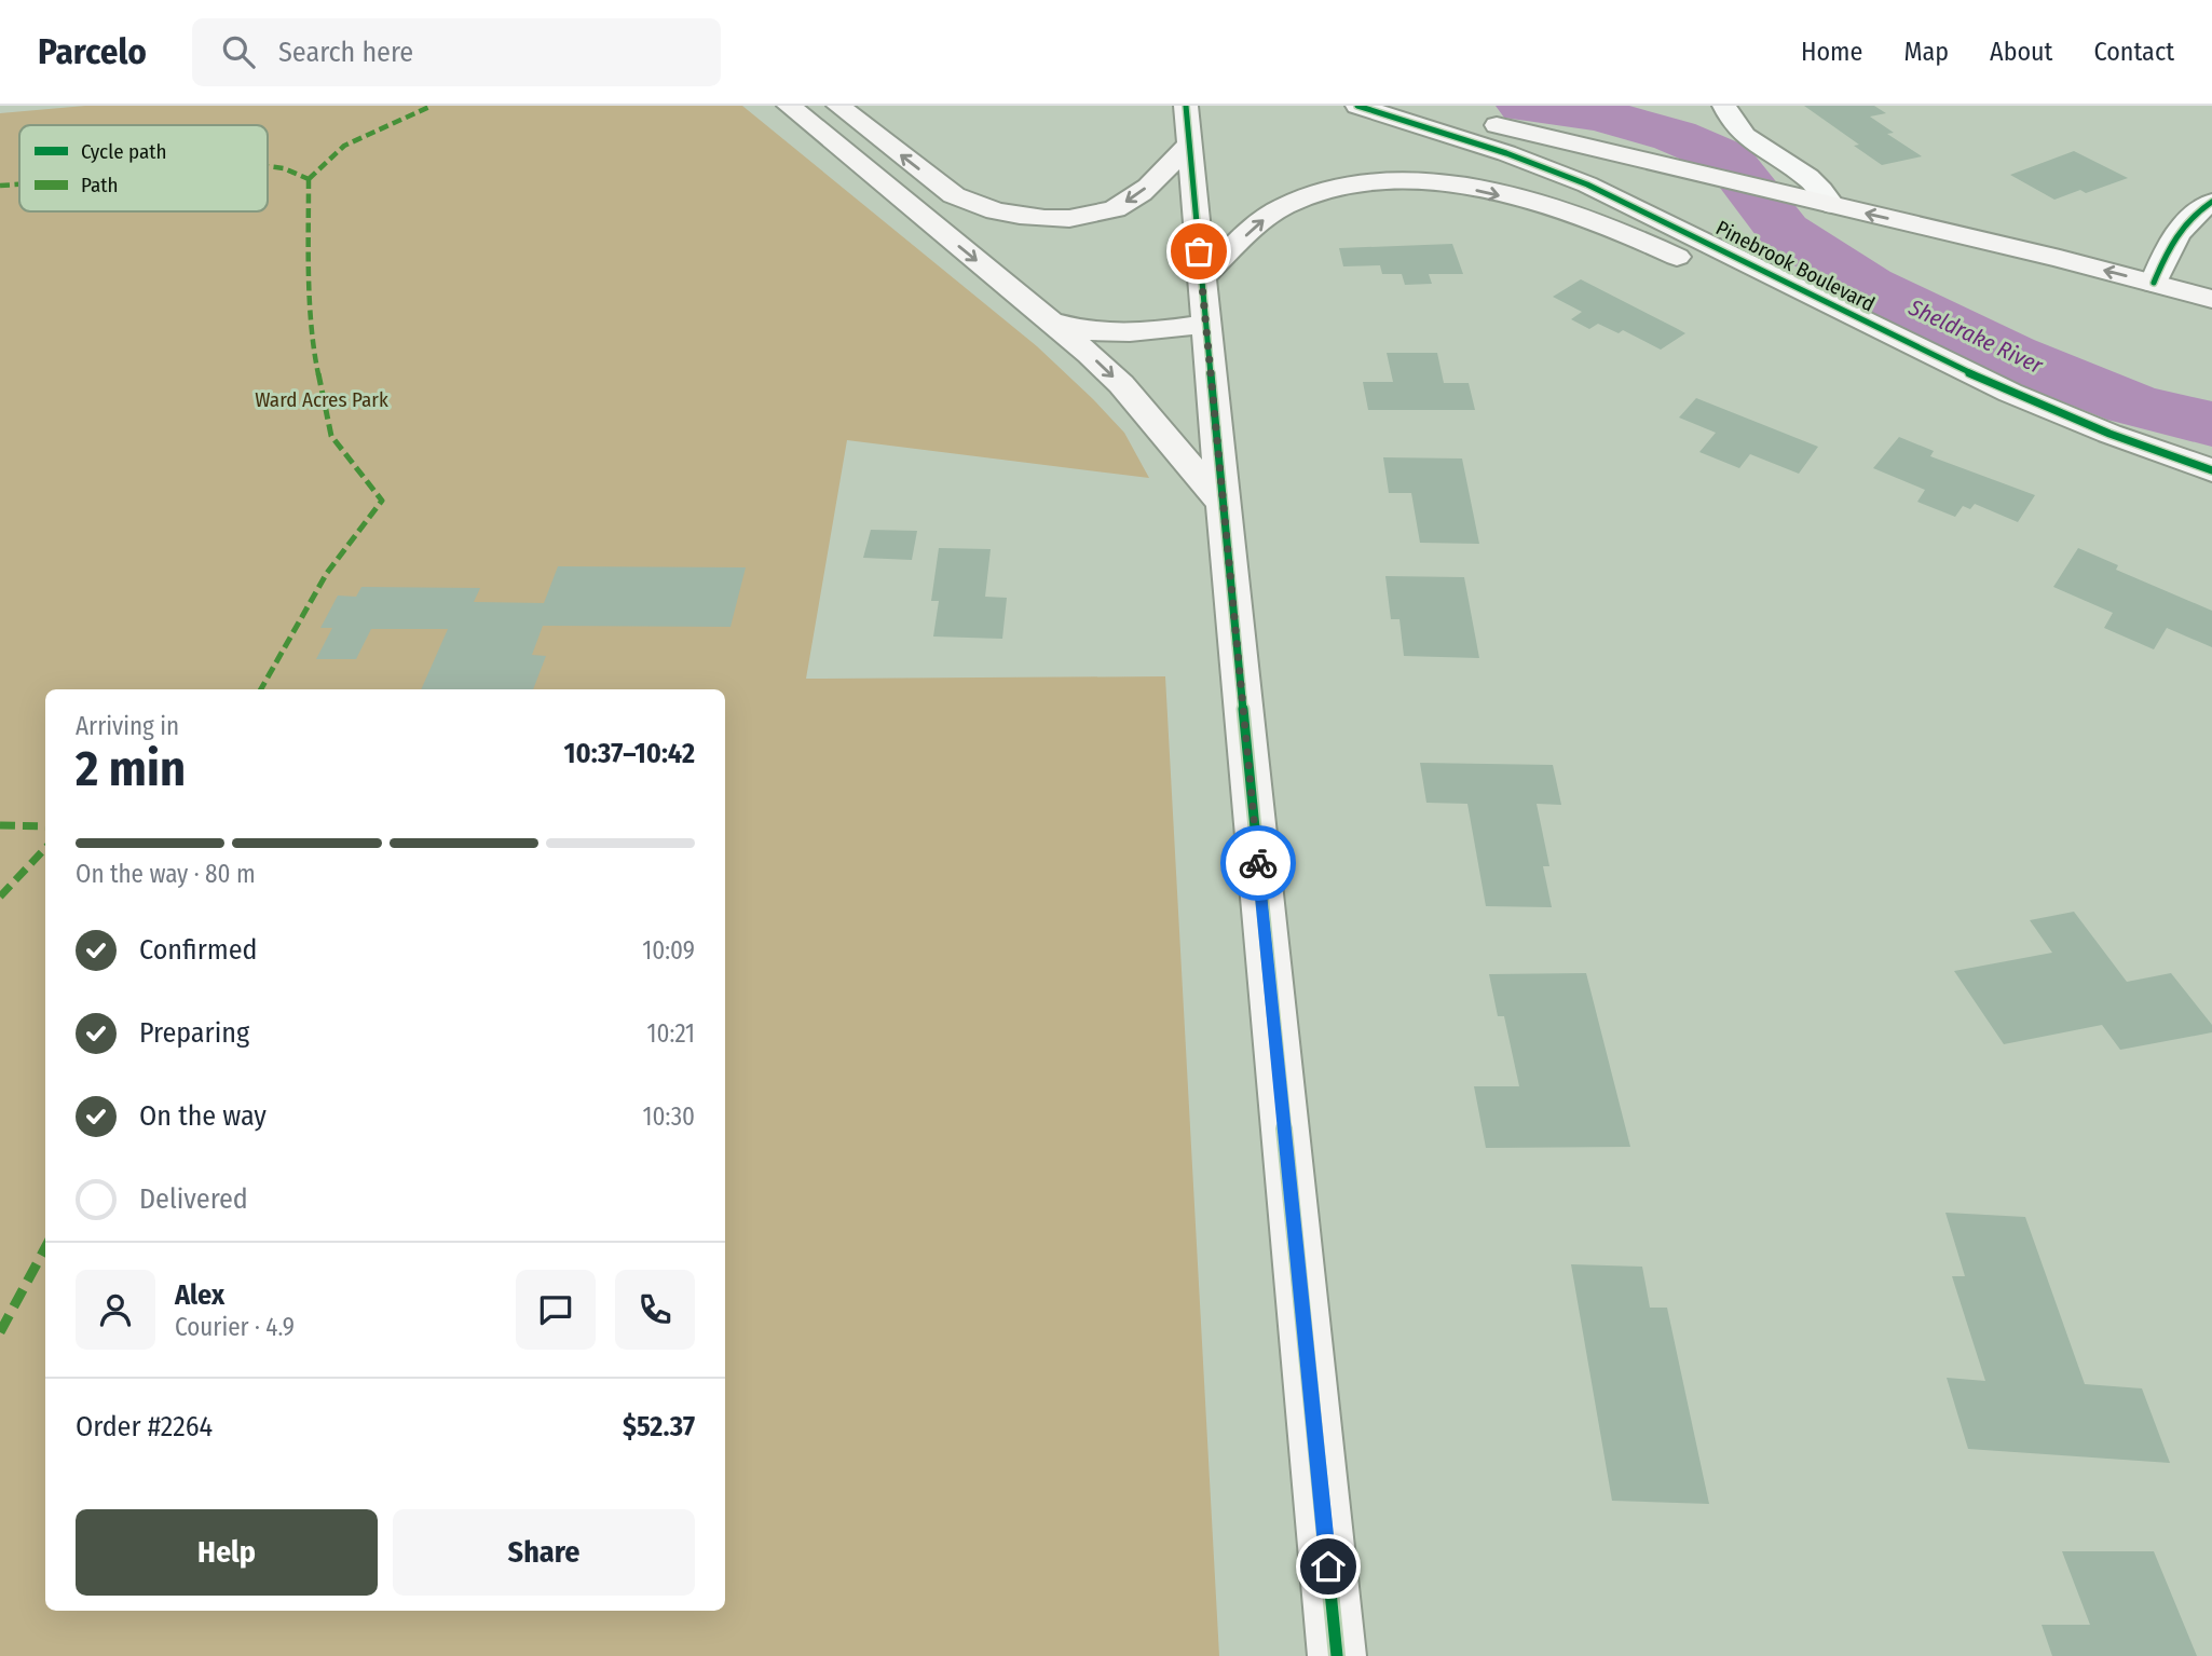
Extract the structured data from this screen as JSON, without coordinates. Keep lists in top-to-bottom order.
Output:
{
  "streets": {
    "street": ["Pinebrook Boulevard"]
  },
  "water": ["Sheldrake River"],
  "parks": ["Ward Acres Park"],
  "legend": ["Cycle path", "Path"],
  "page": {
    "header": "Parcelo",
    "search": "Search here",
    "nav": [
      "Home",
      "Map",
      "About",
      "Contact"
    ],
    "heading": ["2 min", "Arriving in", "10:37–10:42"],
    "panel": [
      "Alex",
      "Courier · 4.9",
      "Order #2264",
      "$52.37"
    ],
    "bar": "On the way · 80 m",
    "list": [
      ["Confirmed", "10:09"],
      ["Preparing", "10:21"],
      ["On the way", "10:30"],
      "Delivered"
    ],
    "buttons": ["Help", "Share"]
  }
}
